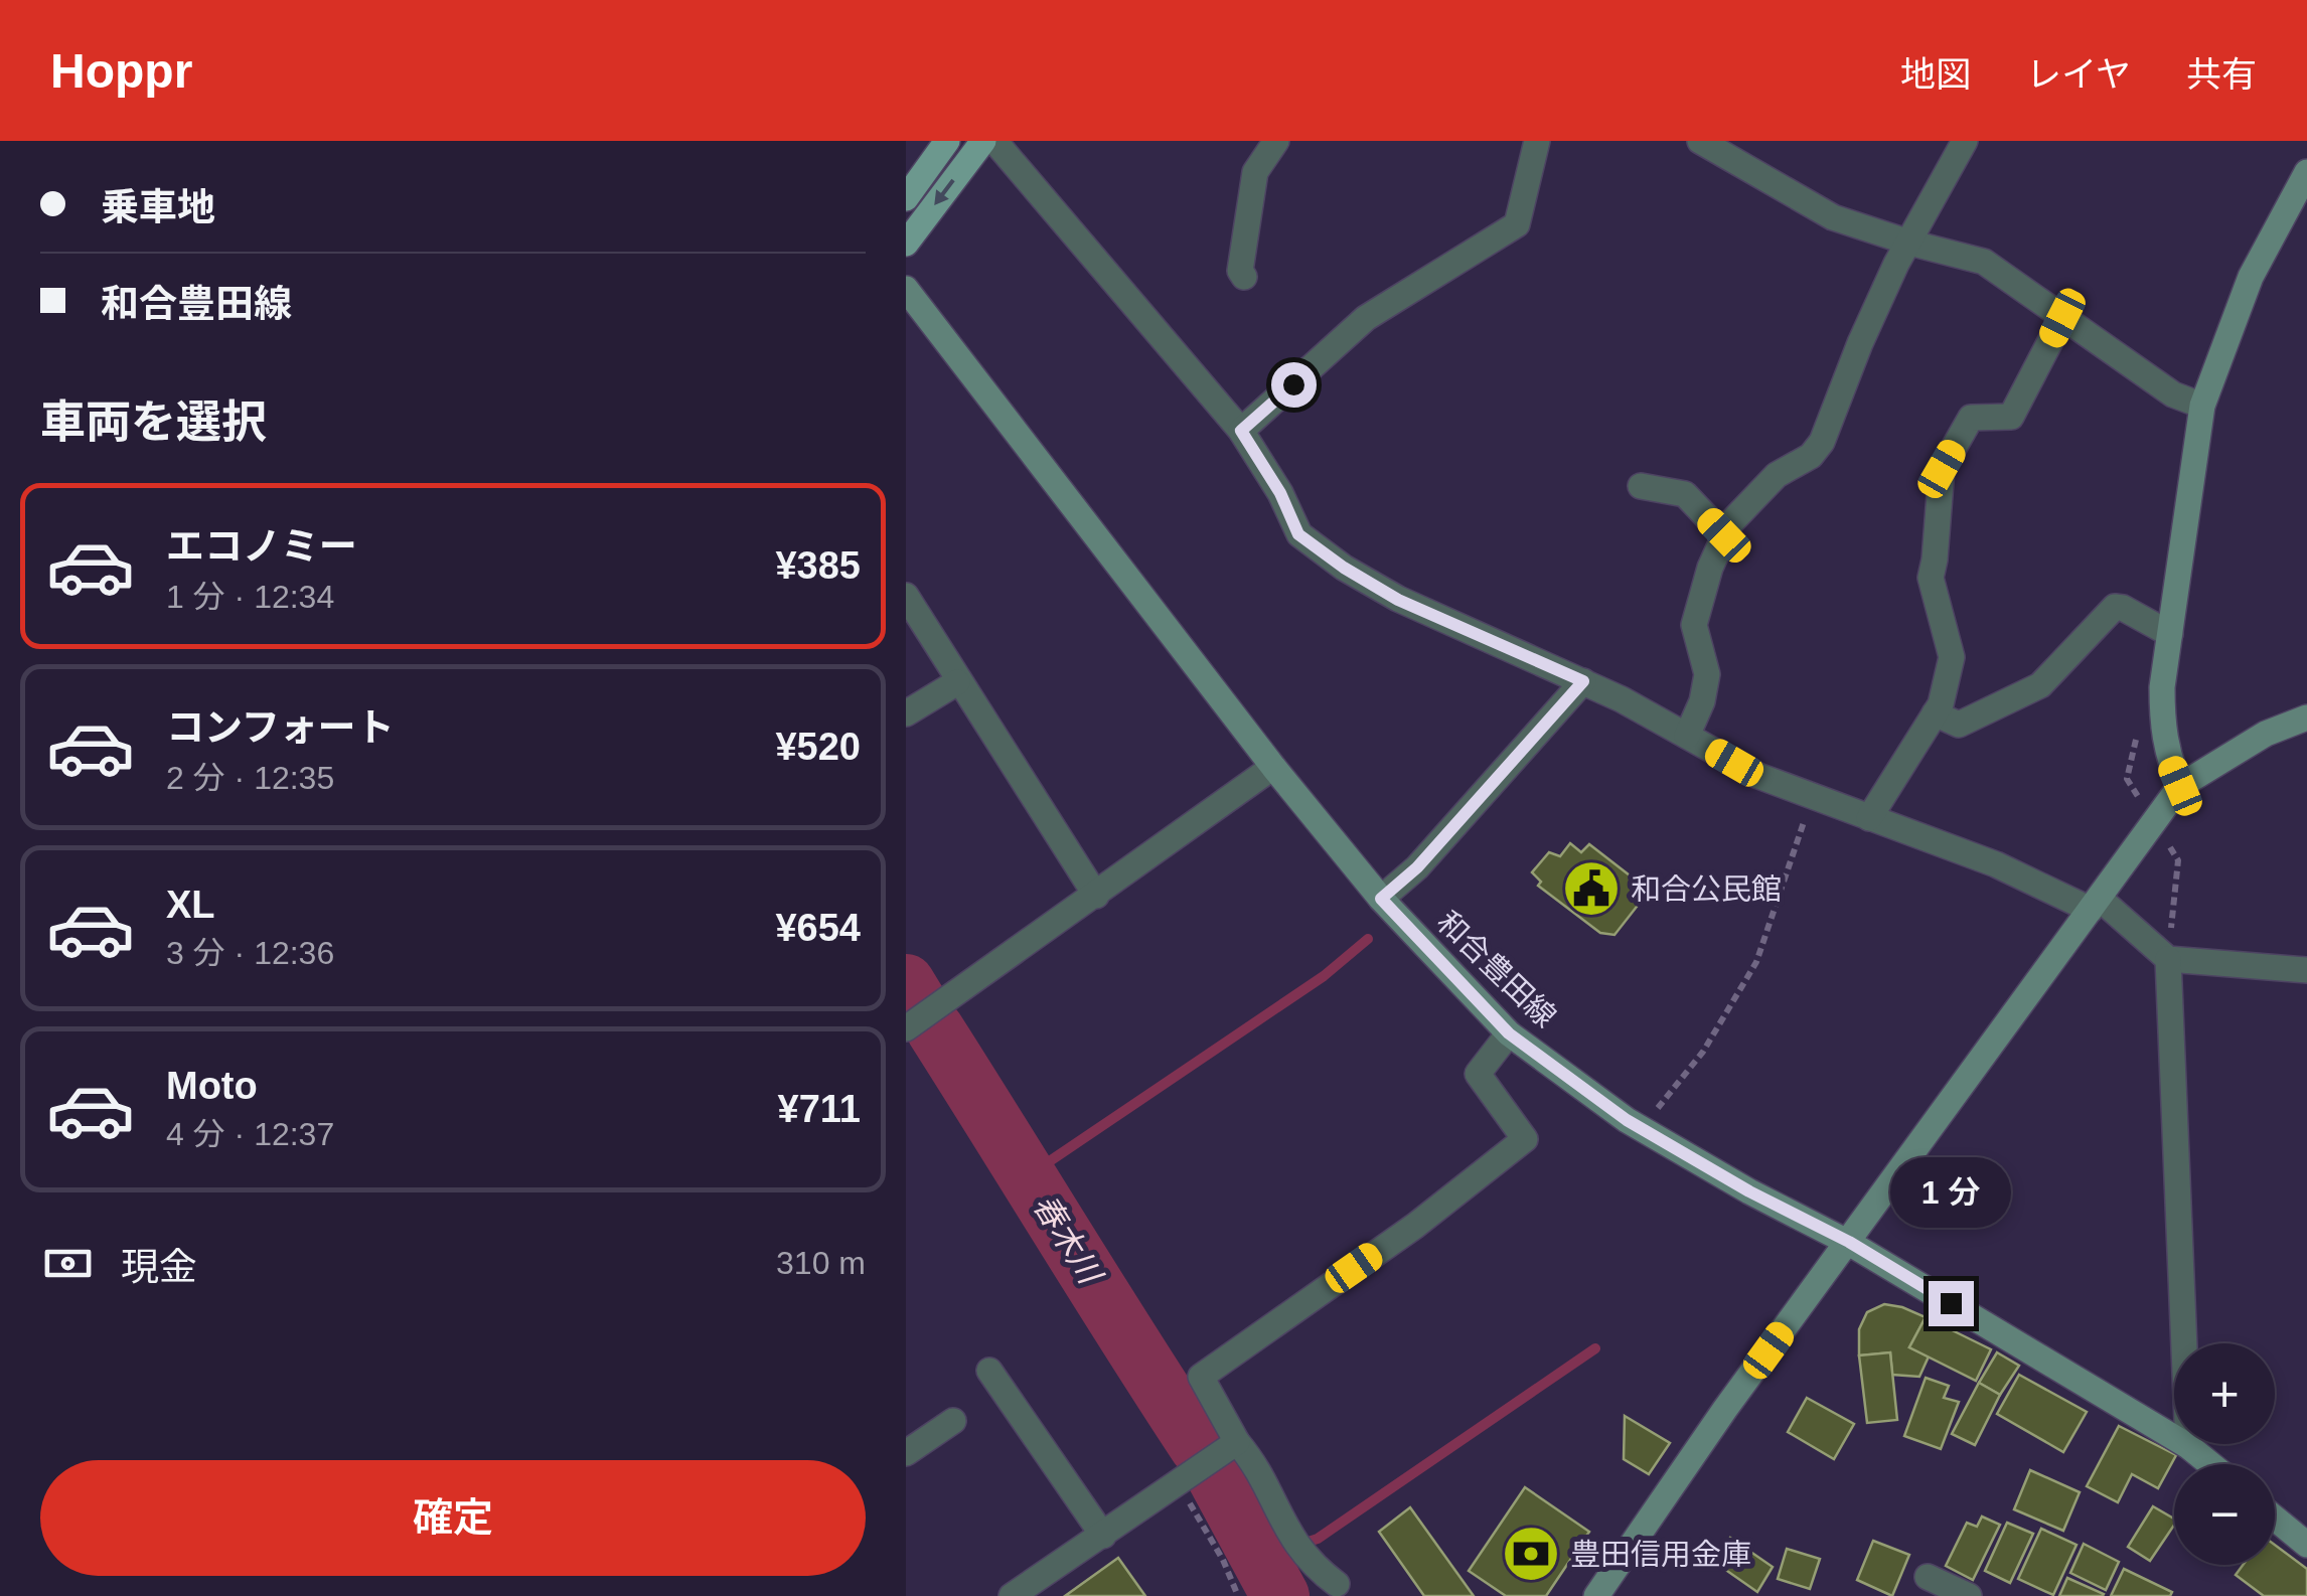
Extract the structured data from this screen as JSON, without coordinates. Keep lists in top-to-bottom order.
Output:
{
  "streets": {
    "main road": ["和合豊田線"]
  },
  "water": ["春木川"],
  "places": {
    "public building": ["和合公民館"],
    "bank": ["豊田信用金庫"]
  },
  "page": {
    "header": "Hoppr",
    "nav": ["地図", "レイヤ", "共有"],
    "banner": ["乗車地", "和合豊田線"],
    "heading": "車両を選択",
    "list": [
      {
        "name": "エコノミー",
        "note": "1 分 · 12:34",
        "value": "¥385"
      },
      {
        "name": "コンフォート",
        "note": "2 分 · 12:35",
        "value": "¥520"
      },
      {
        "name": "XL",
        "note": "3 分 · 12:36",
        "value": "¥654"
      },
      {
        "name": "Moto",
        "note": "4 分 · 12:37",
        "value": "¥711"
      }
    ],
    "bubble": "1 分",
    "pay": ["現金", "310 m"],
    "map_buttons": ["+", "−"],
    "buttons": "確定"
  }
}
